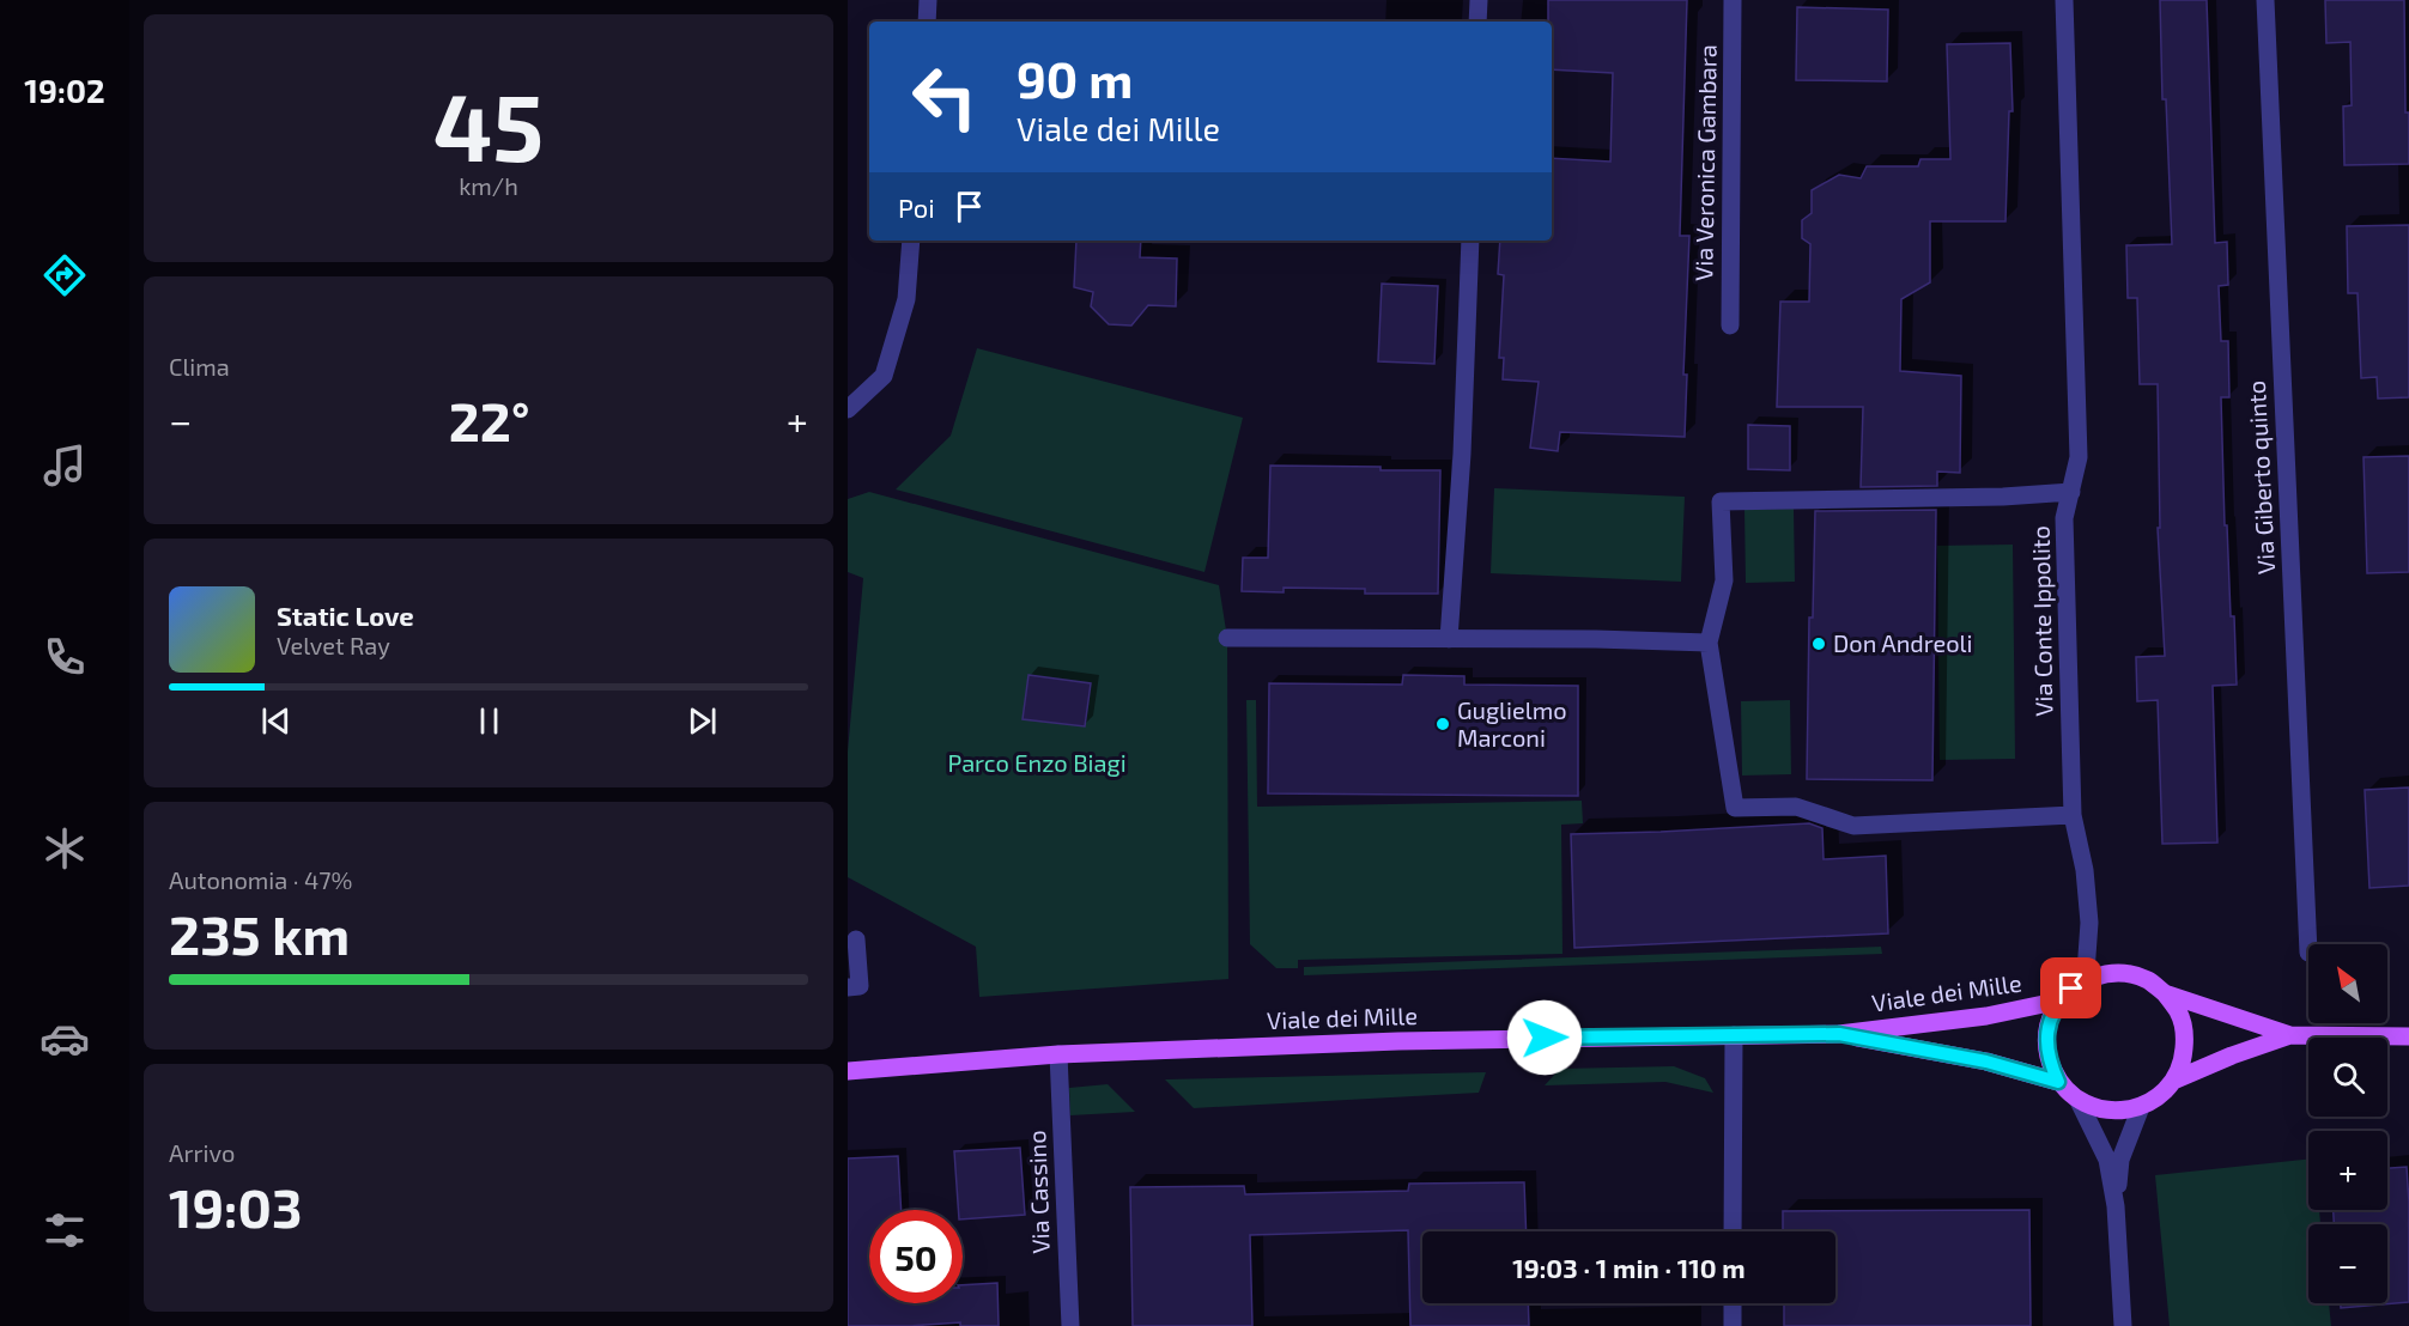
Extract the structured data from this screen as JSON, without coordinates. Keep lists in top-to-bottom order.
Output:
{
  "streets": {
    "main road": ["Viale dei Mille"],
    "street": [
      "Via Veronica Gambara",
      "Via Giberto quinto",
      "Via Conte Ippolito",
      "Via Cassino"
    ]
  },
  "crossings": [
    ["Via Conte Ippolito", "Viale dei Mille"],
    ["Viale dei Mille", "Via Cassino"]
  ],
  "parks": ["Parco Enzo Biagi"],
  "places": ["Don Andreoli", "Guglielmo Marconi"],
  "north": "top left",
  "page": {
    "tabs": "19:02",
    "tile": [
      ["45", "km/h"],
      "Clima",
      ["Autonomia · 47%", "235 km"],
      ["Arrivo", "19:03"]
    ],
    "turn": ["90 m", "Viale dei Mille"],
    "then": "Poi",
    "heat": ["−", "22°", "+"],
    "song": ["Static Love", "Velvet Ray"],
    "map_buttons": ["+", "−"],
    "limit": "50",
    "trip": "19:03 · 1 min · 110 m"
  }
}
